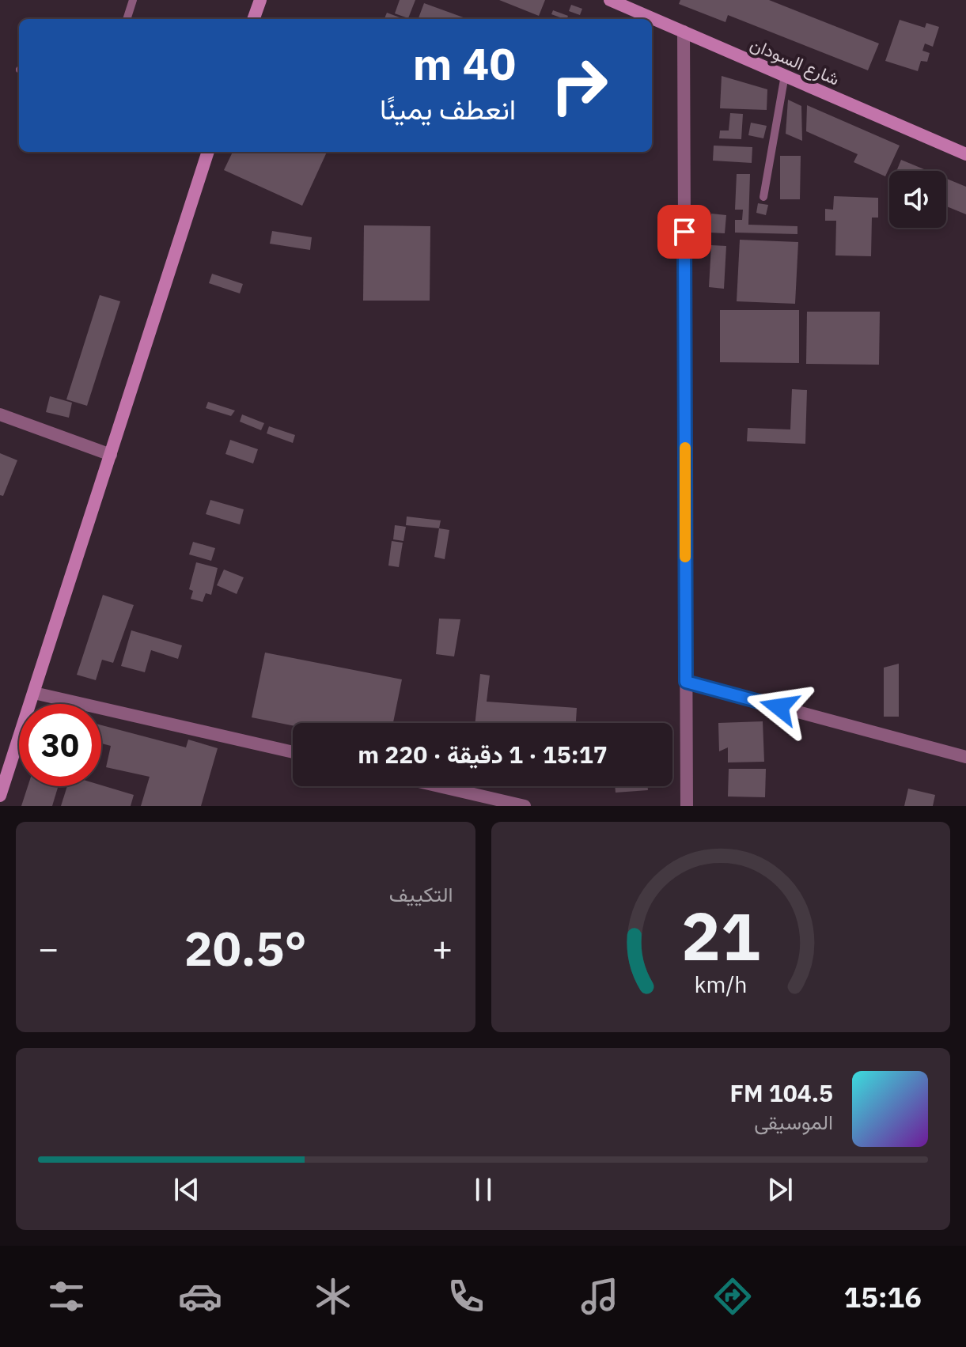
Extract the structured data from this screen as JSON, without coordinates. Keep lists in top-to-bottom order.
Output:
{
  "streets": {
    "main road": ["شارع السودان"]
  },
  "page": {
    "turn": ["40 m", "انعطف يمينًا"],
    "limit": "30",
    "trip": "15:17 · 1 دقيقة · 220 m",
    "tile": "التكييف",
    "heat": ["−", "20.5°", "+"],
    "song": ["104.5 FM", "الموسيقى"],
    "tabs": "15:16",
    "gauge": ["21", "km/h"]
  }
}
